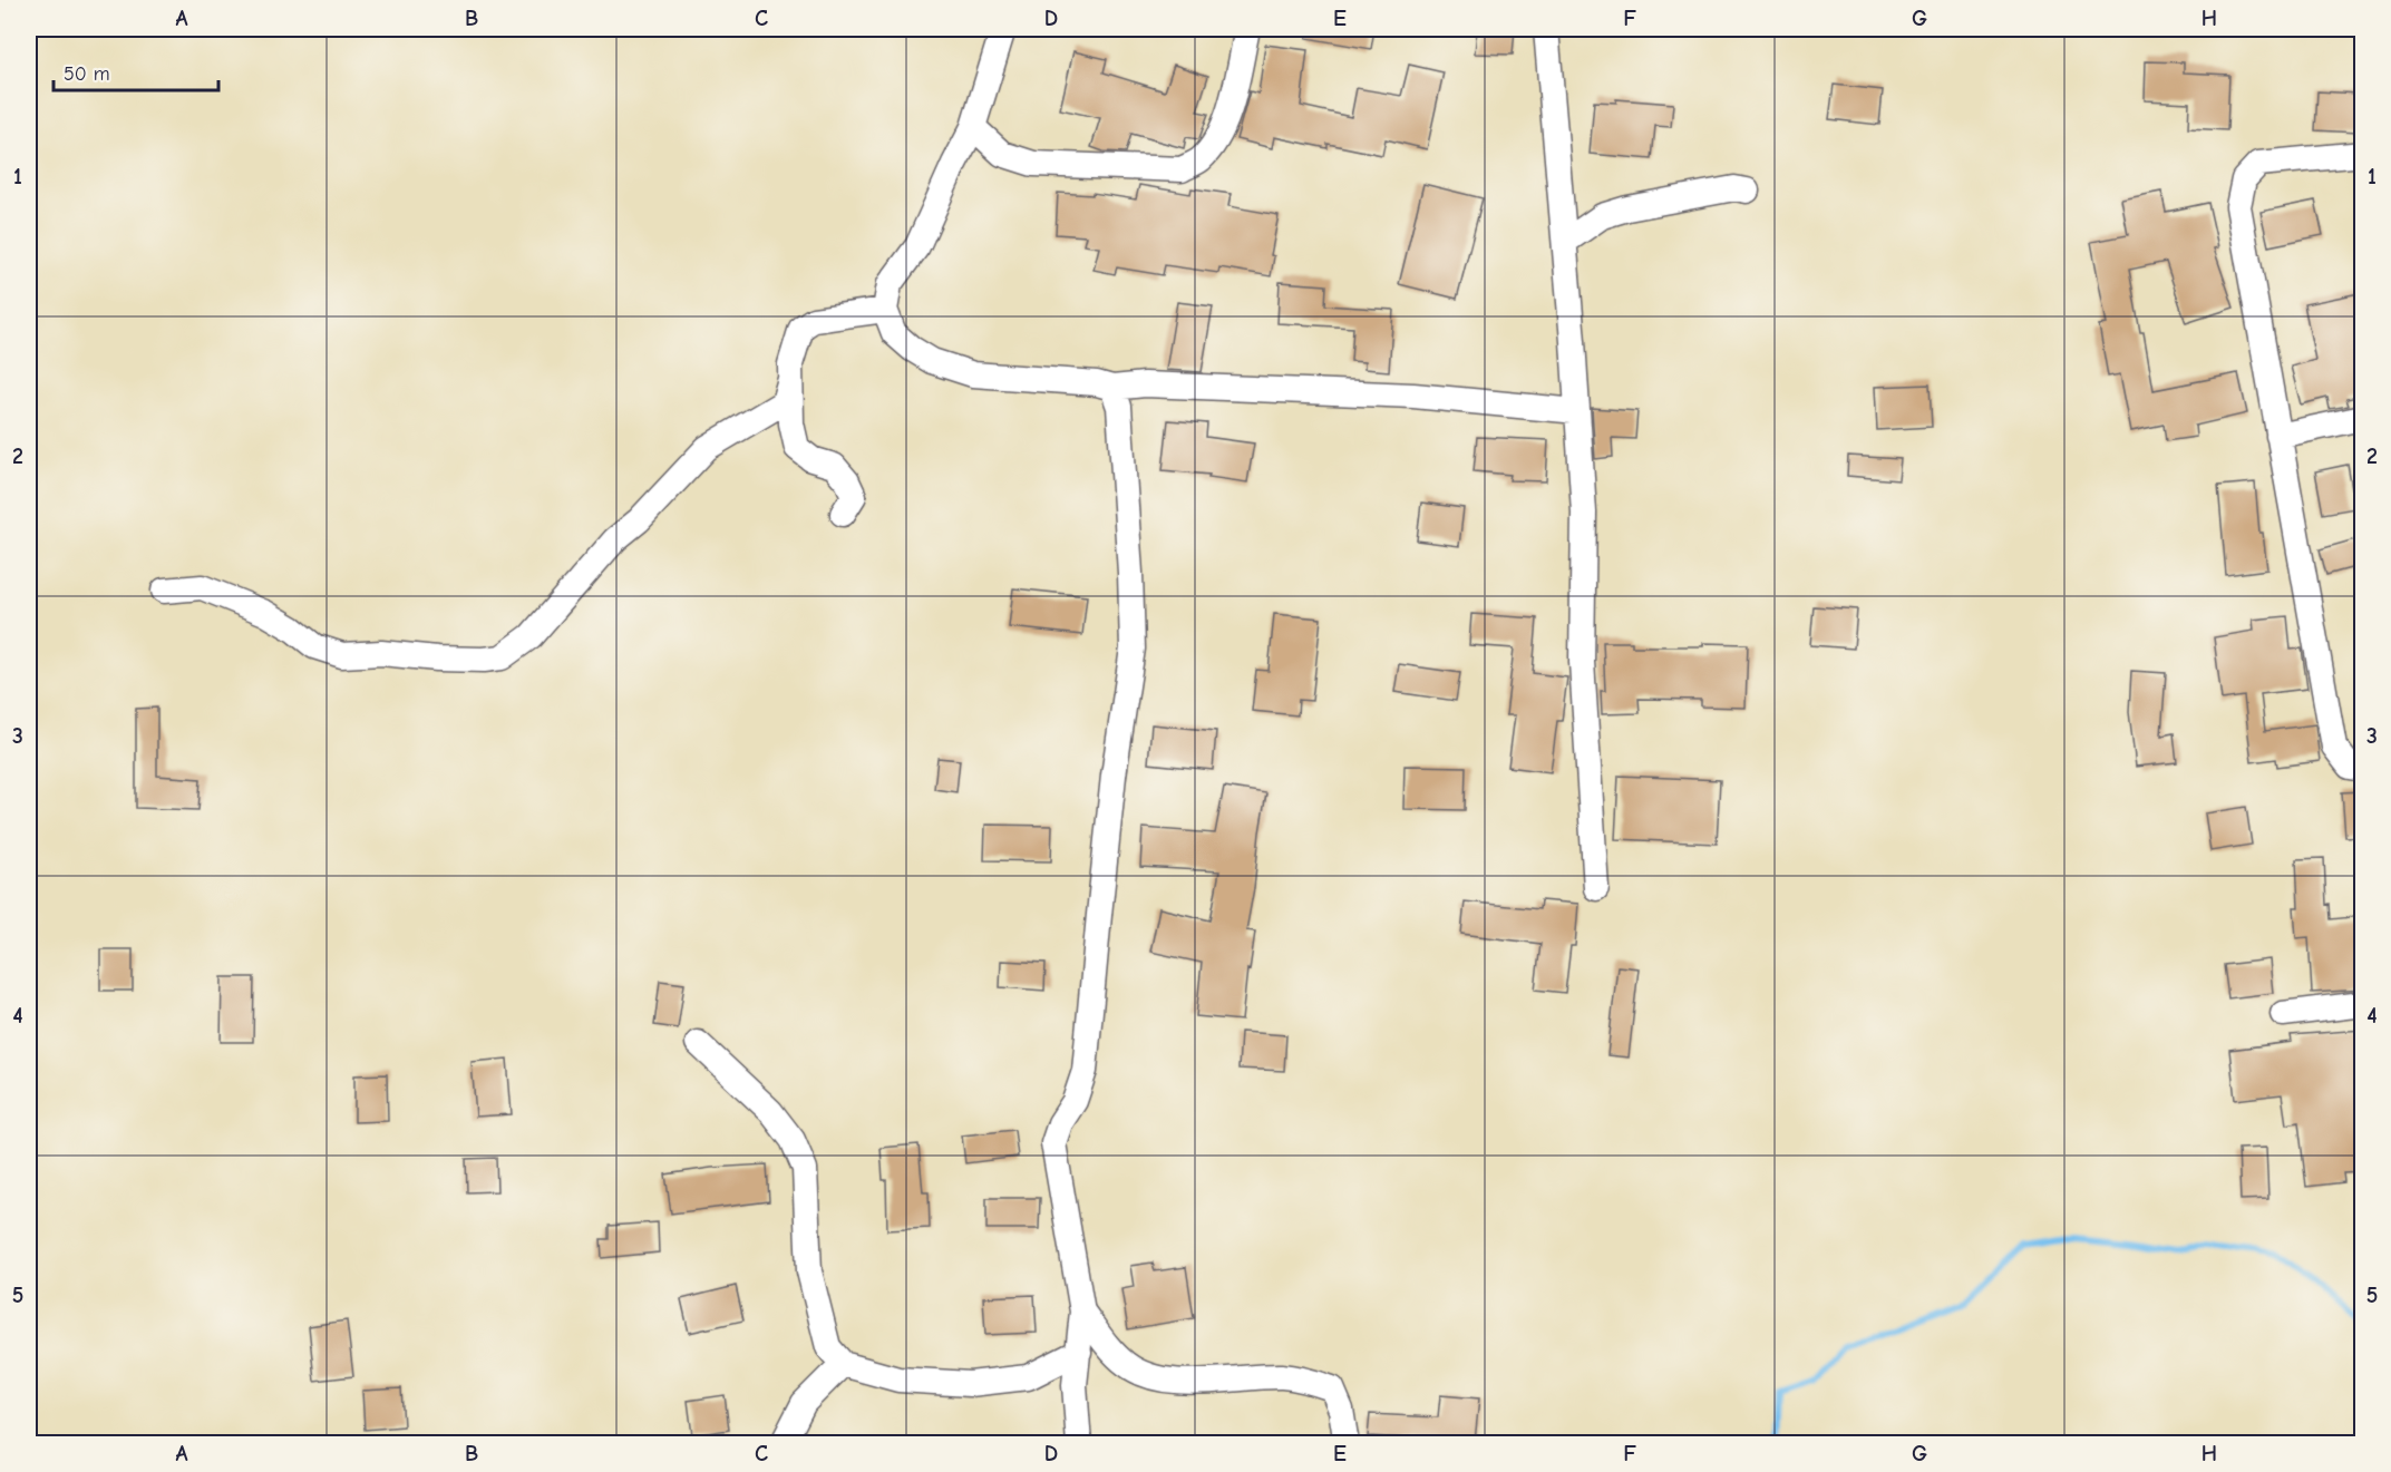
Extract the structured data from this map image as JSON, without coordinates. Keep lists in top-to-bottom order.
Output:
{
  "scale_bar": "50 m",
  "grid": {
    "columns": [
      "A",
      "B",
      "C",
      "D",
      "E",
      "F",
      "G",
      "H"
    ],
    "rows": [
      "1",
      "2",
      "3",
      "4",
      "5"
    ]
  }
}
